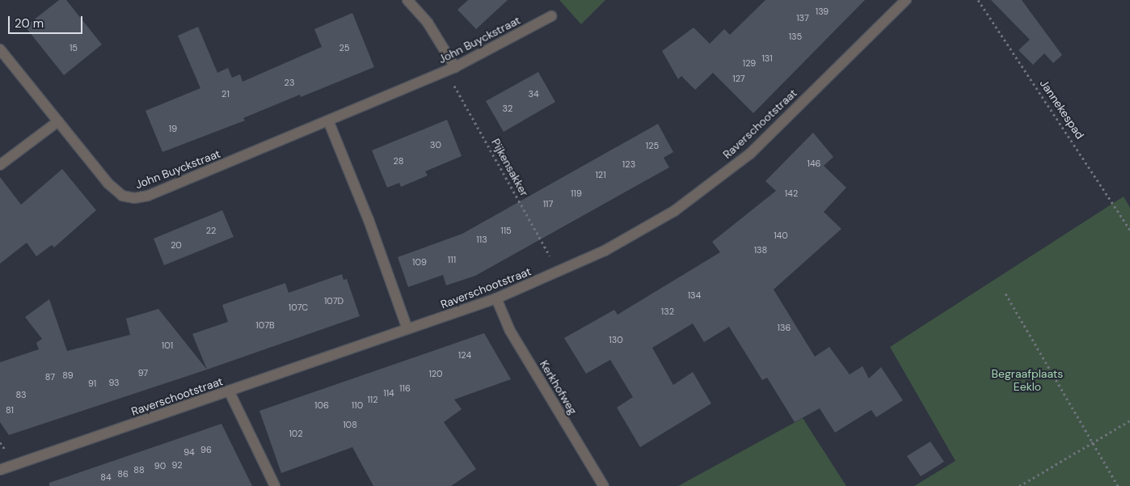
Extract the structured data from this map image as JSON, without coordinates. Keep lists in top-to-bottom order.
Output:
{
  "streets": {
    "street": ["John Buyckstraat", "Raverschootstraat", "Kerkhofweg"],
    "path": ["Jannekespad", "Pijkensakker"]
  },
  "crossings": [
    ["John Buyckstraat", "Pijkensakker"],
    ["Raverschootstraat", "Pijkensakker"],
    ["Raverschootstraat", "Kerkhofweg"]
  ],
  "parks": ["Begraafplaats Eeklo"],
  "house_numbers": [
    "139",
    "137",
    "135",
    "15",
    "25",
    "131",
    "129",
    "127",
    "23",
    "21",
    "34",
    "32",
    "19",
    "30",
    "125",
    "28",
    "146",
    "123",
    "121",
    "119",
    "142",
    "117",
    "22",
    "115",
    "140",
    "113",
    "20",
    "138",
    "111",
    "109",
    "134",
    "107D",
    "107C",
    "132",
    "107B",
    "136",
    "130",
    "101",
    "124",
    "97",
    "120",
    "89",
    "87",
    "93",
    "91",
    "116",
    "114",
    "83",
    "112",
    "106",
    "110",
    "81",
    "108",
    "102",
    "96",
    "94",
    "92",
    "90",
    "88",
    "86",
    "84"
  ],
  "scale_bar": "20 m"
}
